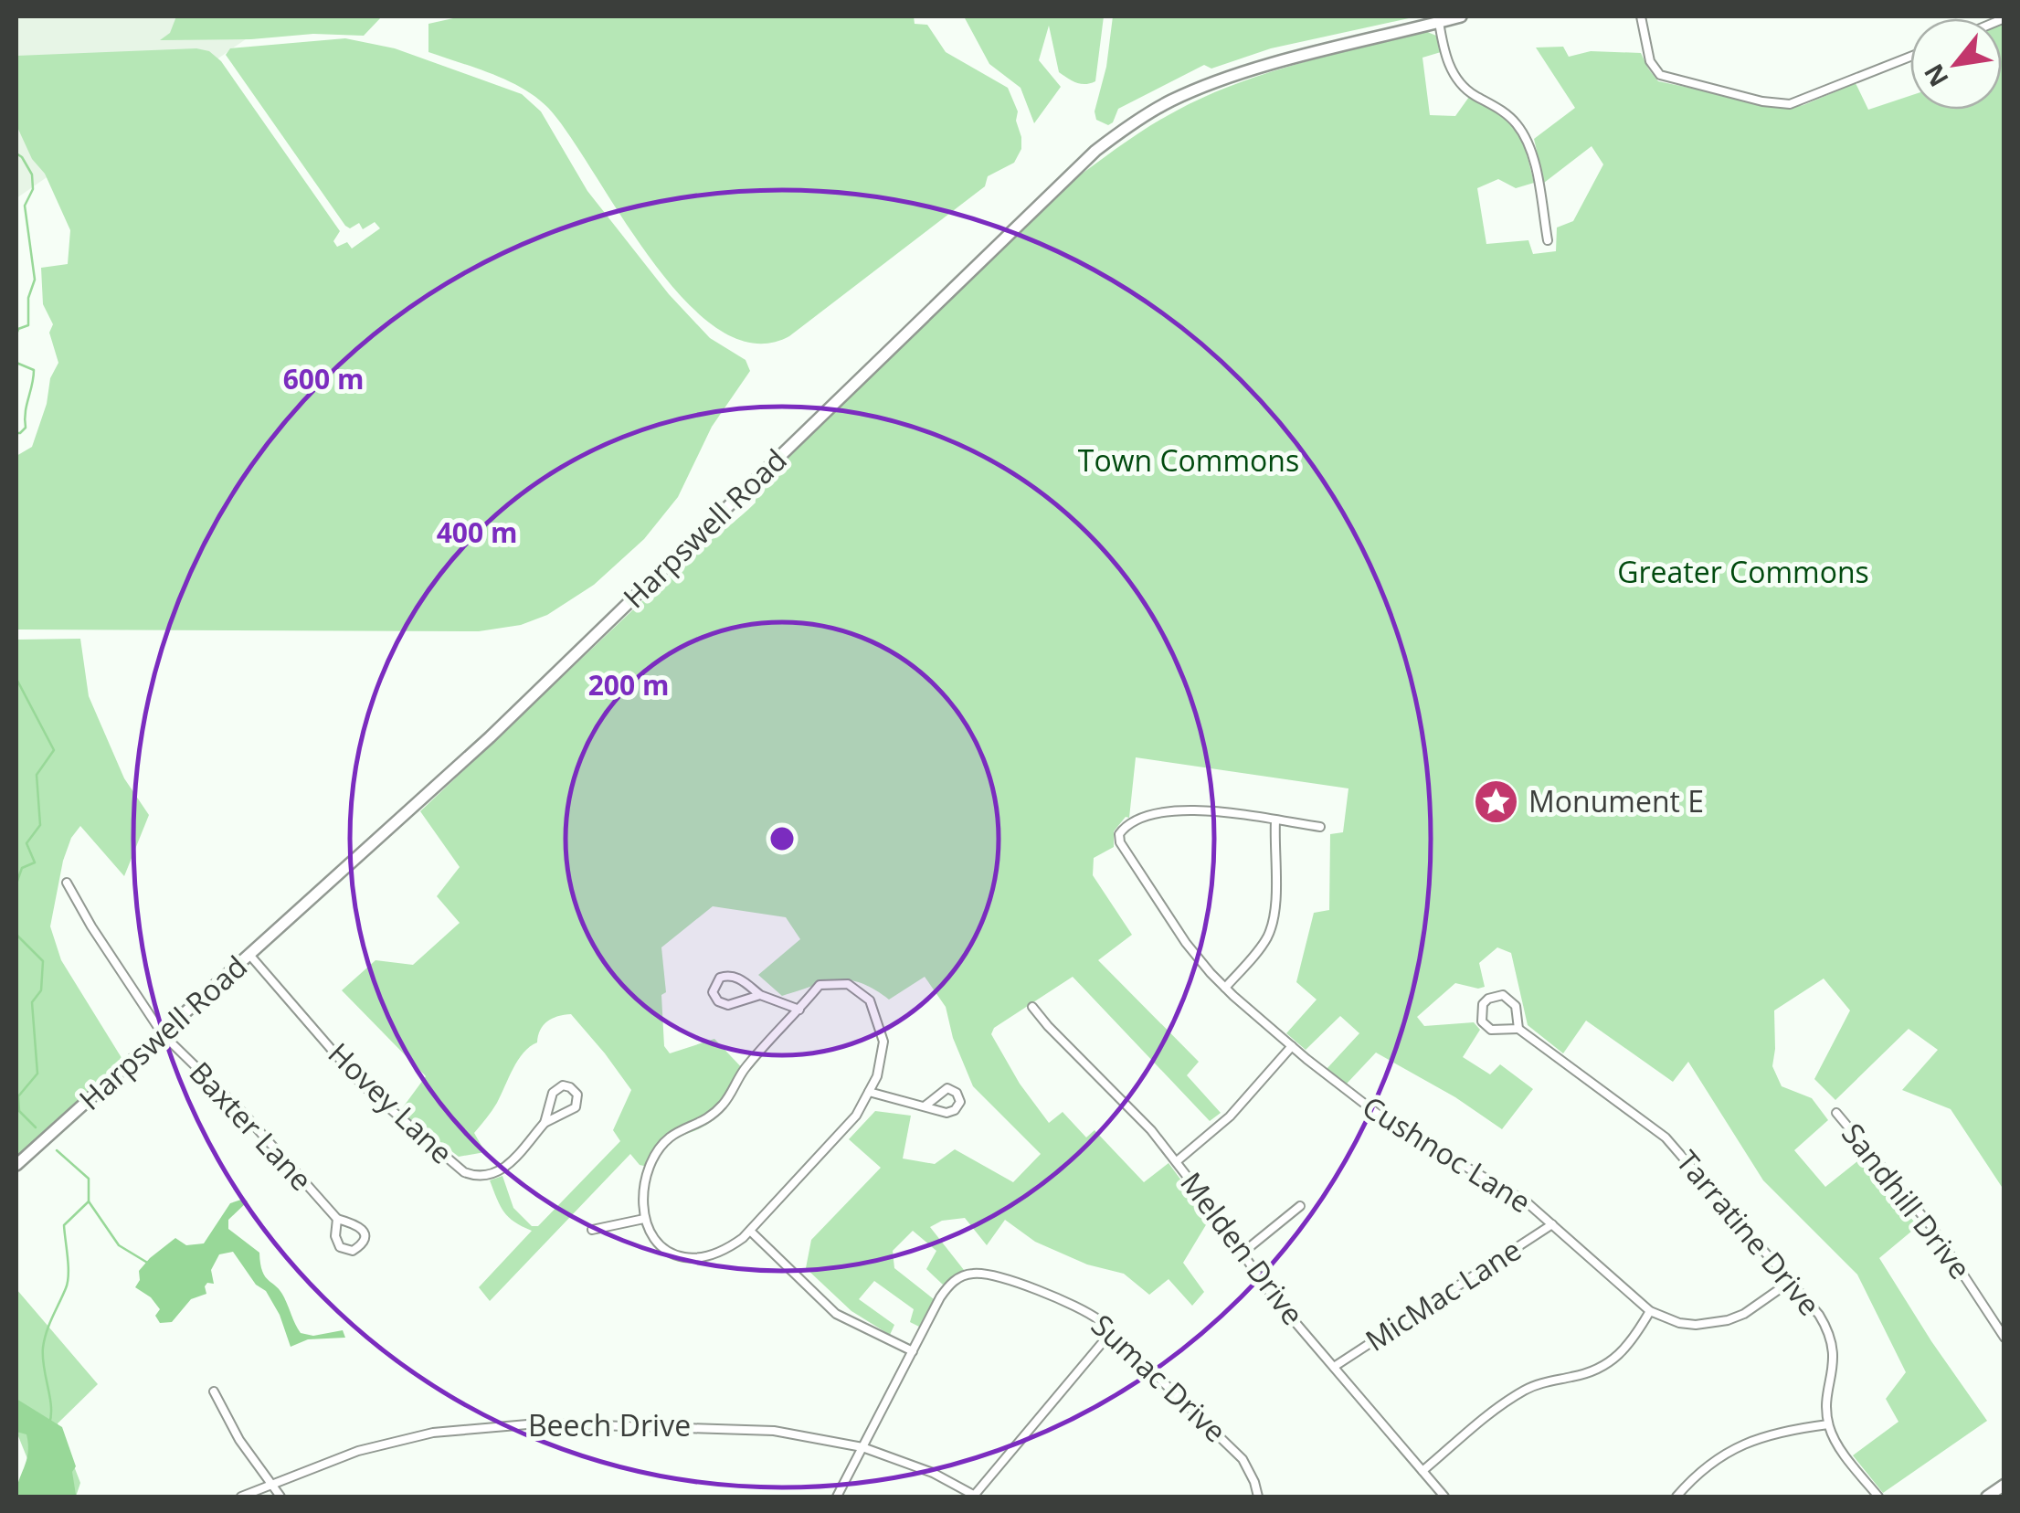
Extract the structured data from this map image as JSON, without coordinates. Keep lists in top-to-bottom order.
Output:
{
  "streets": {
    "main road": ["Harpswell Road"],
    "street": [
      "Hovey Lane",
      "Baxter Lane",
      "Cushnoc Lane",
      "Sandhill Drive",
      "Tarratine Drive",
      "Melden Drive",
      "MicMac Lane",
      "Sumac Drive",
      "Beech Drive"
    ]
  },
  "crossings": [
    ["Harpswell Road", "Hovey Lane"],
    ["Harpswell Road", "Baxter Lane"],
    ["Cushnoc Lane", "Tarratine Drive"],
    ["Cushnoc Lane", "MicMac Lane"],
    ["Melden Drive", "MicMac Lane"],
    ["Sumac Drive", "Beech Drive"]
  ],
  "parks": ["Town Commons", "Greater Commons"],
  "places": {
    "place": ["Monument E"]
  },
  "north": "bottom left",
  "rings": ["600 m", "400 m", "200 m"]
}
